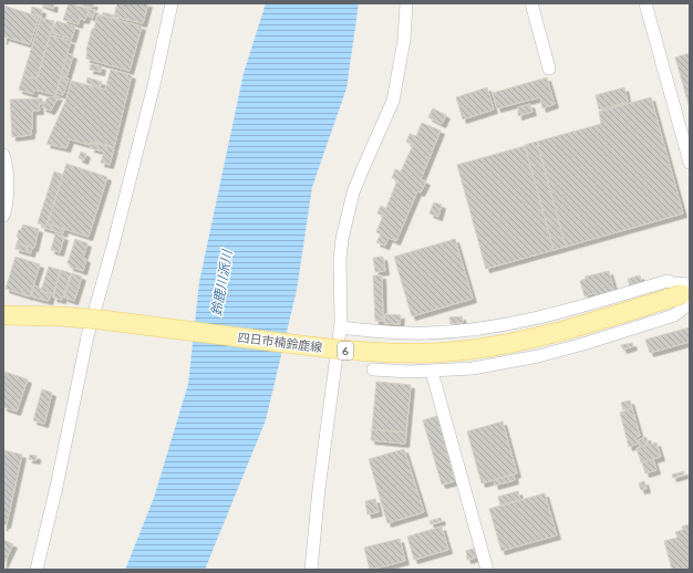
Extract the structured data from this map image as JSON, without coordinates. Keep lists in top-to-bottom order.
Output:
{
  "streets": {
    "main road": ["四日市楠鈴鹿線", "6"]
  },
  "water": ["鈴鹿川派川"]
}
